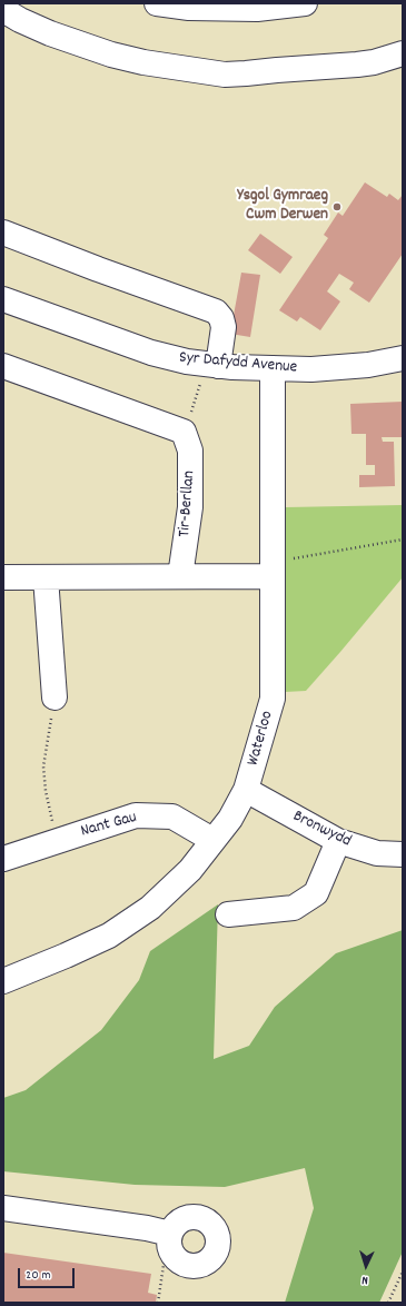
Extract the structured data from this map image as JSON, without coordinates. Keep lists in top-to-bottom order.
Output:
{
  "streets": {
    "street": [
      "Syr Dafydd Avenue",
      "Tir-Berllan",
      "Waterloo",
      "Nant Gau",
      "Bronwydd"
    ]
  },
  "crossings": [
    ["Syr Dafydd Avenue", "Waterloo"],
    ["Waterloo", "Nant Gau"],
    ["Waterloo", "Bronwydd"]
  ],
  "places": ["Ysgol Gymraeg Cwm Derwen"],
  "scale_bar": "20 m",
  "north": "bottom"
}
